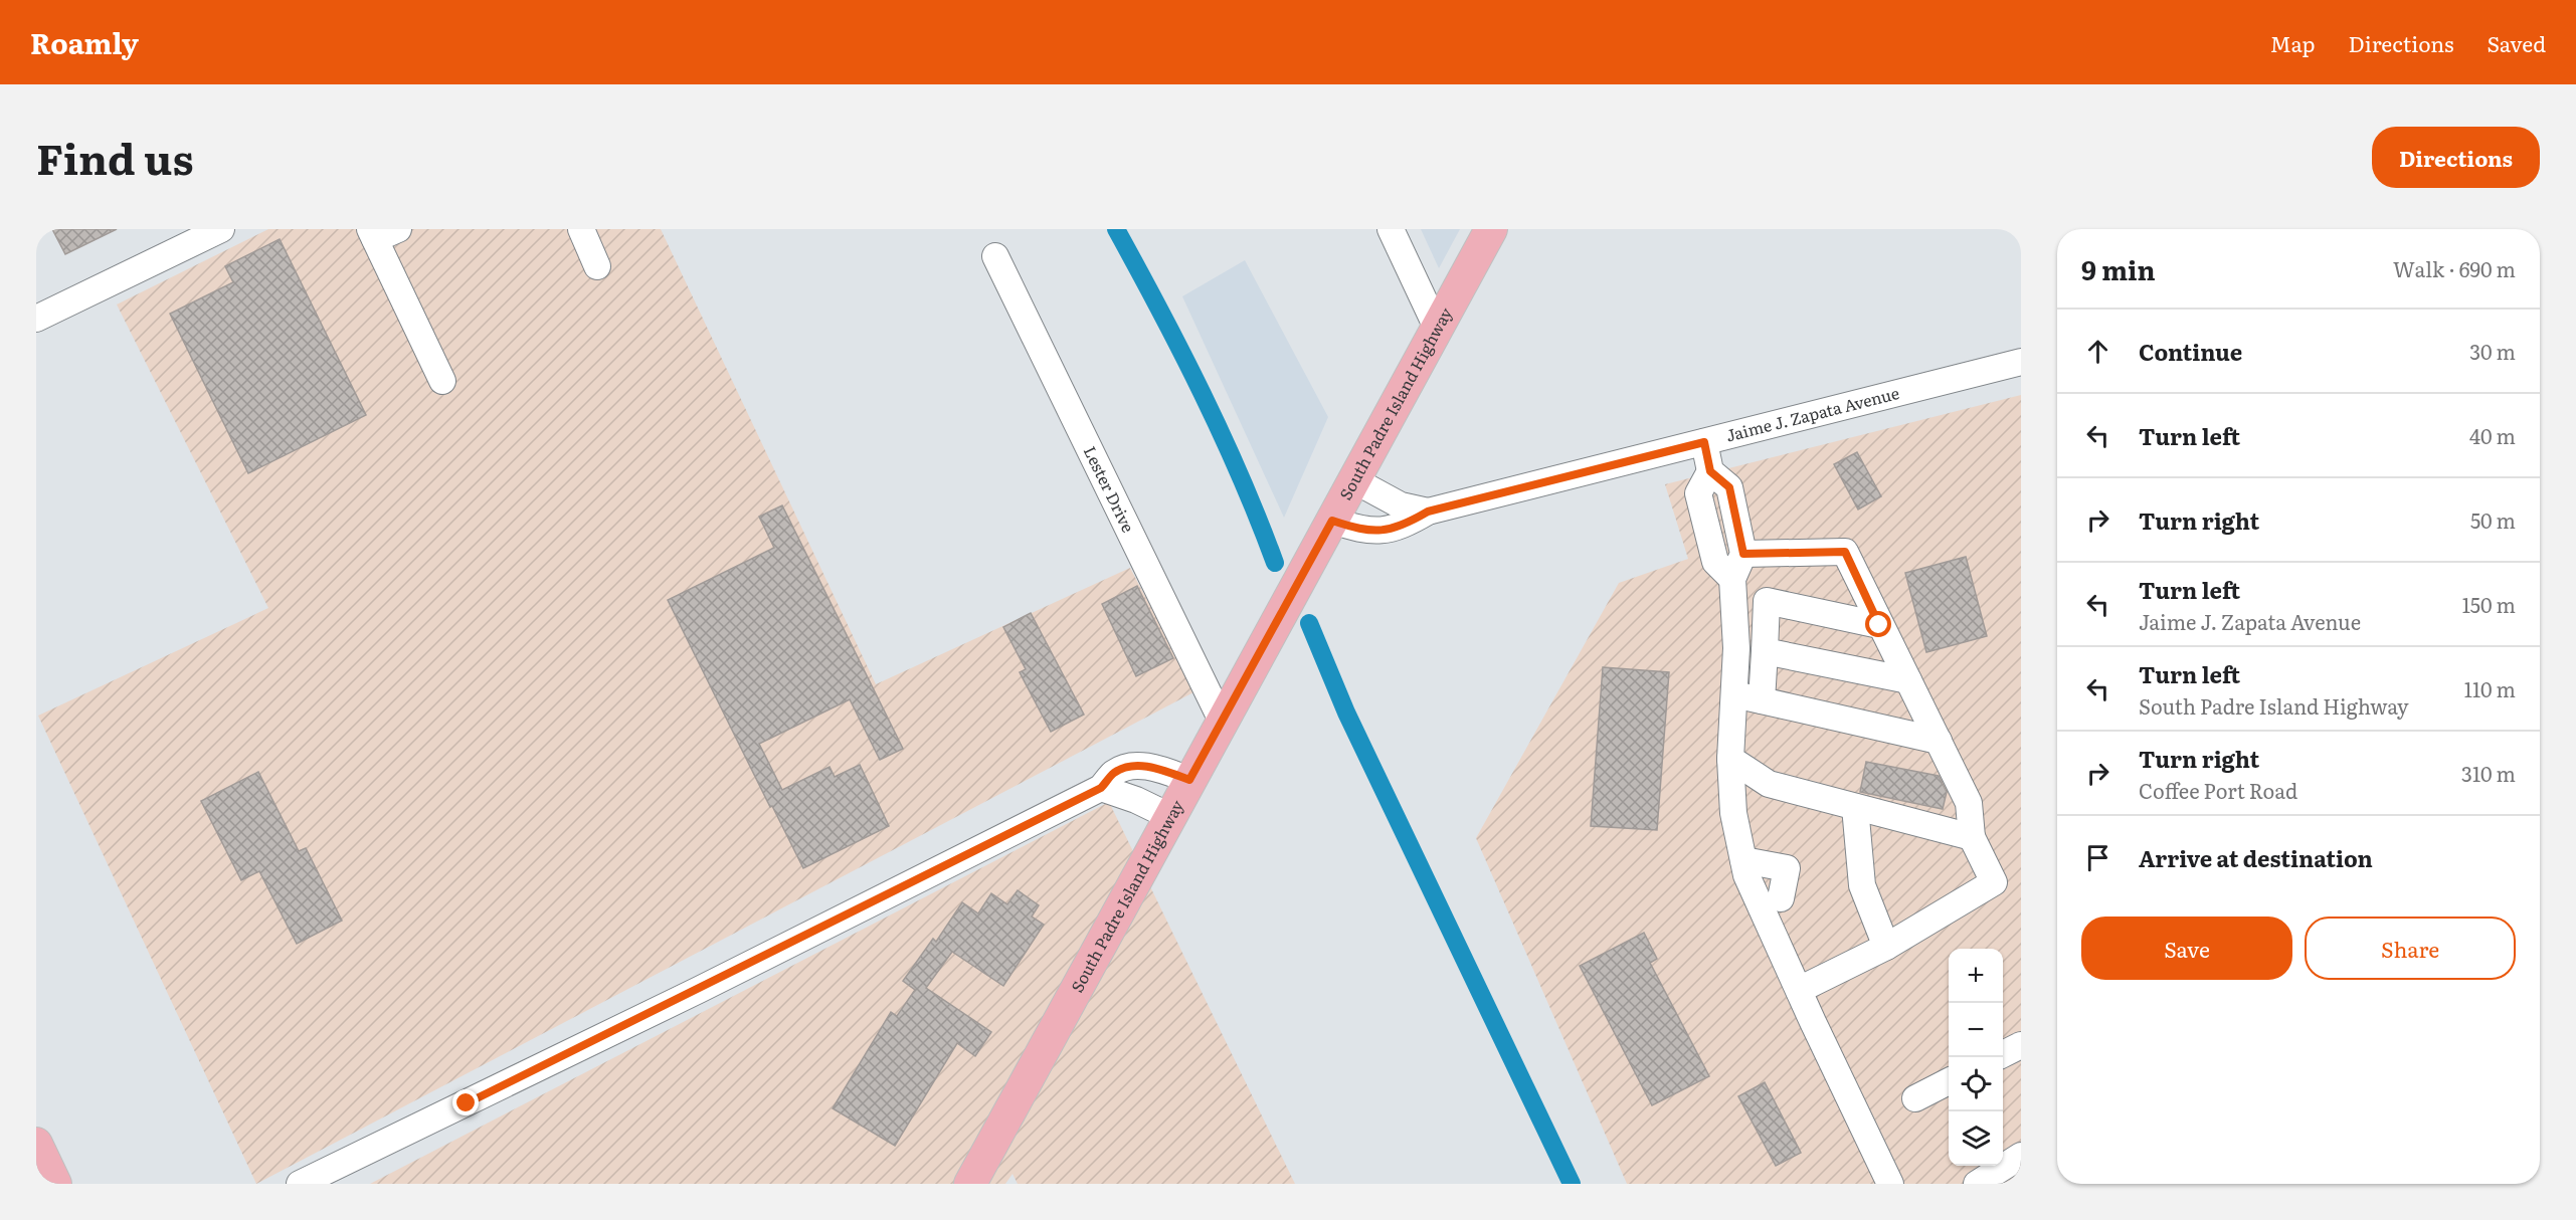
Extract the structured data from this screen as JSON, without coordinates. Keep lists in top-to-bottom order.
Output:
{
  "streets": {
    "main road": ["South Padre Island Highway"],
    "street": ["Jaime J. Zapata Avenue", "Lester Drive"]
  },
  "crossings": [
    ["South Padre Island Highway", "Jaime J. Zapata Avenue"],
    ["South Padre Island Highway", "Lester Drive"]
  ],
  "page": {
    "header": "Roamly",
    "nav": ["Map", "Directions", "Saved"],
    "title": "Find us",
    "buttons": [
      "Directions",
      ["Save", "Share"]
    ],
    "heading": ["9 min", "Walk · 690 m"],
    "list": [
      ["Continue", "30 m"],
      ["Turn left", "40 m"],
      ["Turn right", "50 m"],
      ["Turn left", "Jaime J. Zapata Avenue", "150 m"],
      ["Turn left", "South Padre Island Highway", "110 m"],
      ["Turn right", "Coffee Port Road", "310 m"],
      "Arrive at destination"
    ],
    "map_buttons": ["+", "−"]
  }
}
